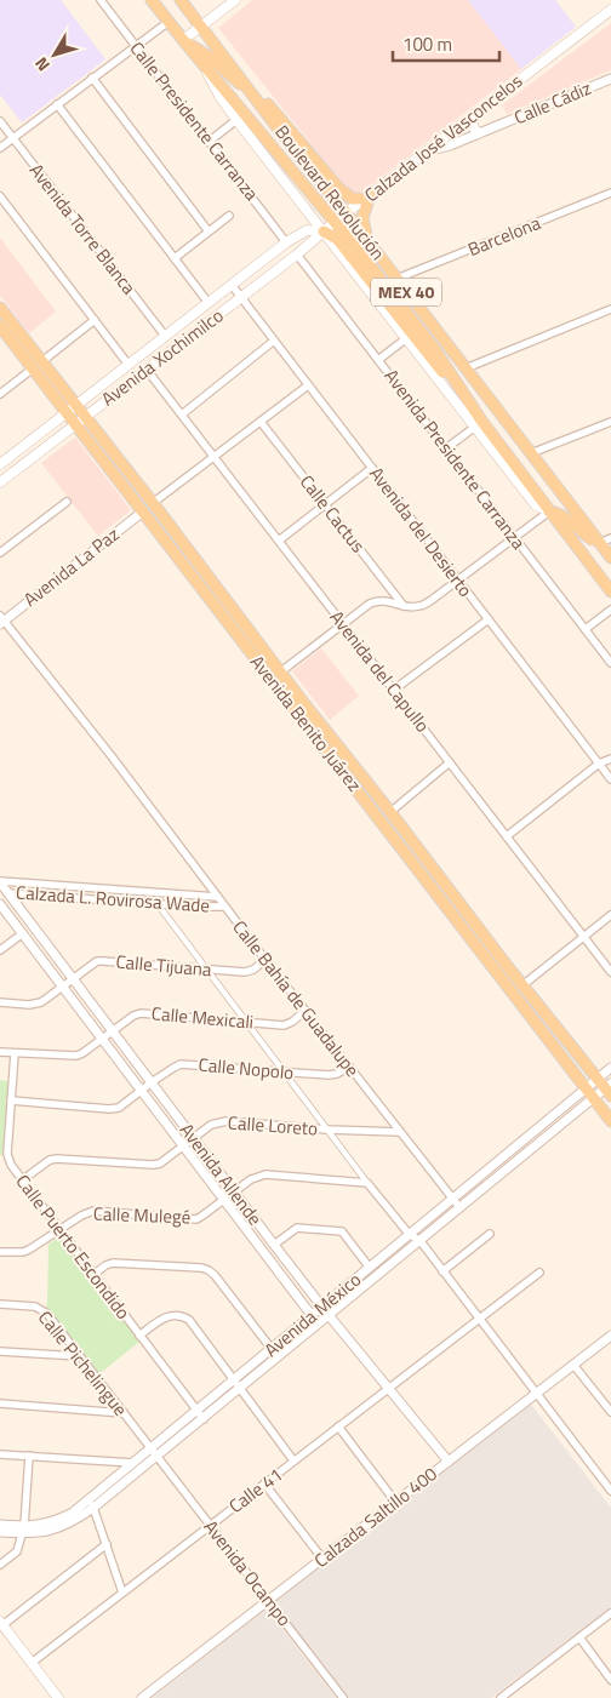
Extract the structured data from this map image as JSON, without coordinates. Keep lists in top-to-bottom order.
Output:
{
  "streets": {
    "main road": [
      "Calzada José Vasconcelos",
      "Boulevard Revolución",
      "MEX 40",
      "Avenida Xochimilco",
      "Avenida Benito Juárez"
    ],
    "street": [
      "Calle Cádiz",
      "Calle Presidente Carranza",
      "Avenida Torre Blanca",
      "Barcelona",
      "Avenida Presidente Carranza",
      "Calle Cactus",
      "Avenida del Desierto",
      "Avenida La Paz",
      "Avenida del Capullo",
      "Calzada L. Rovirosa Wade",
      "Calle Tijuana",
      "Calle Bahía de Guadalupe",
      "Calle Mexicali",
      "Calle Nopolo",
      "Calle Loreto",
      "Avenida Allende",
      "Calle Mulegé",
      "Calle Puerto Escondido",
      "Avenida México",
      "Calle Pichelingue",
      "Calle 41",
      "Calzada Saltillo 400",
      "Avenida Ocampo"
    ]
  },
  "crossings": [
    ["Calle Cádiz", "Calzada José Vasconcelos"],
    ["Calle Presidente Carranza", "Avenida Xochimilco"],
    ["Calzada José Vasconcelos", "Boulevard Revolución"],
    ["Calzada José Vasconcelos", "MEX 40"],
    ["Calzada José Vasconcelos", "Avenida Xochimilco"],
    ["Boulevard Revolución", "Barcelona"],
    ["Avenida Torre Blanca", "Avenida Xochimilco"],
    ["MEX 40", "Avenida Xochimilco"],
    ["Avenida Xochimilco", "Avenida Presidente Carranza"],
    ["Avenida Xochimilco", "Avenida del Desierto"],
    ["Avenida Xochimilco", "Avenida del Capullo"],
    ["Avenida Xochimilco", "Avenida Benito Juárez"],
    ["Avenida La Paz", "Avenida Benito Juárez"],
    ["Avenida La Paz", "Calle Bahía de Guadalupe"],
    ["Avenida Benito Juárez", "Avenida México"],
    ["Calzada L. Rovirosa Wade", "Calle Bahía de Guadalupe"],
    ["Calzada L. Rovirosa Wade", "Avenida Allende"],
    ["Calle Tijuana", "Calle Bahía de Guadalupe"],
    ["Calle Tijuana", "Avenida Allende"],
    ["Calle Bahía de Guadalupe", "Calle Mexicali"],
    ["Calle Bahía de Guadalupe", "Calle Nopolo"],
    ["Calle Bahía de Guadalupe", "Calle Loreto"],
    ["Calle Bahía de Guadalupe", "Avenida México"],
    ["Calle Mexicali", "Avenida Allende"],
    ["Calle Mexicali", "Calle Puerto Escondido"],
    ["Calle Nopolo", "Avenida Allende"],
    ["Calle Nopolo", "Calle Puerto Escondido"],
    ["Calle Loreto", "Avenida Allende"],
    ["Calle Loreto", "Calle Puerto Escondido"],
    ["Avenida Allende", "Calle Mulegé"],
    ["Avenida Allende", "Avenida México"],
    ["Avenida Allende", "Calle 41"],
    ["Avenida Allende", "Calzada Saltillo 400"],
    ["Calle Mulegé", "Calle Puerto Escondido"],
    ["Calle Puerto Escondido", "Avenida México"],
    ["Avenida México", "Calle Pichelingue"],
    ["Avenida México", "Avenida Ocampo"],
    ["Calle Pichelingue", "Avenida Ocampo"],
    ["Calle 41", "Avenida Ocampo"],
    ["Calzada Saltillo 400", "Avenida Ocampo"]
  ],
  "scale_bar": "100 m",
  "north": "bottom left"
}
